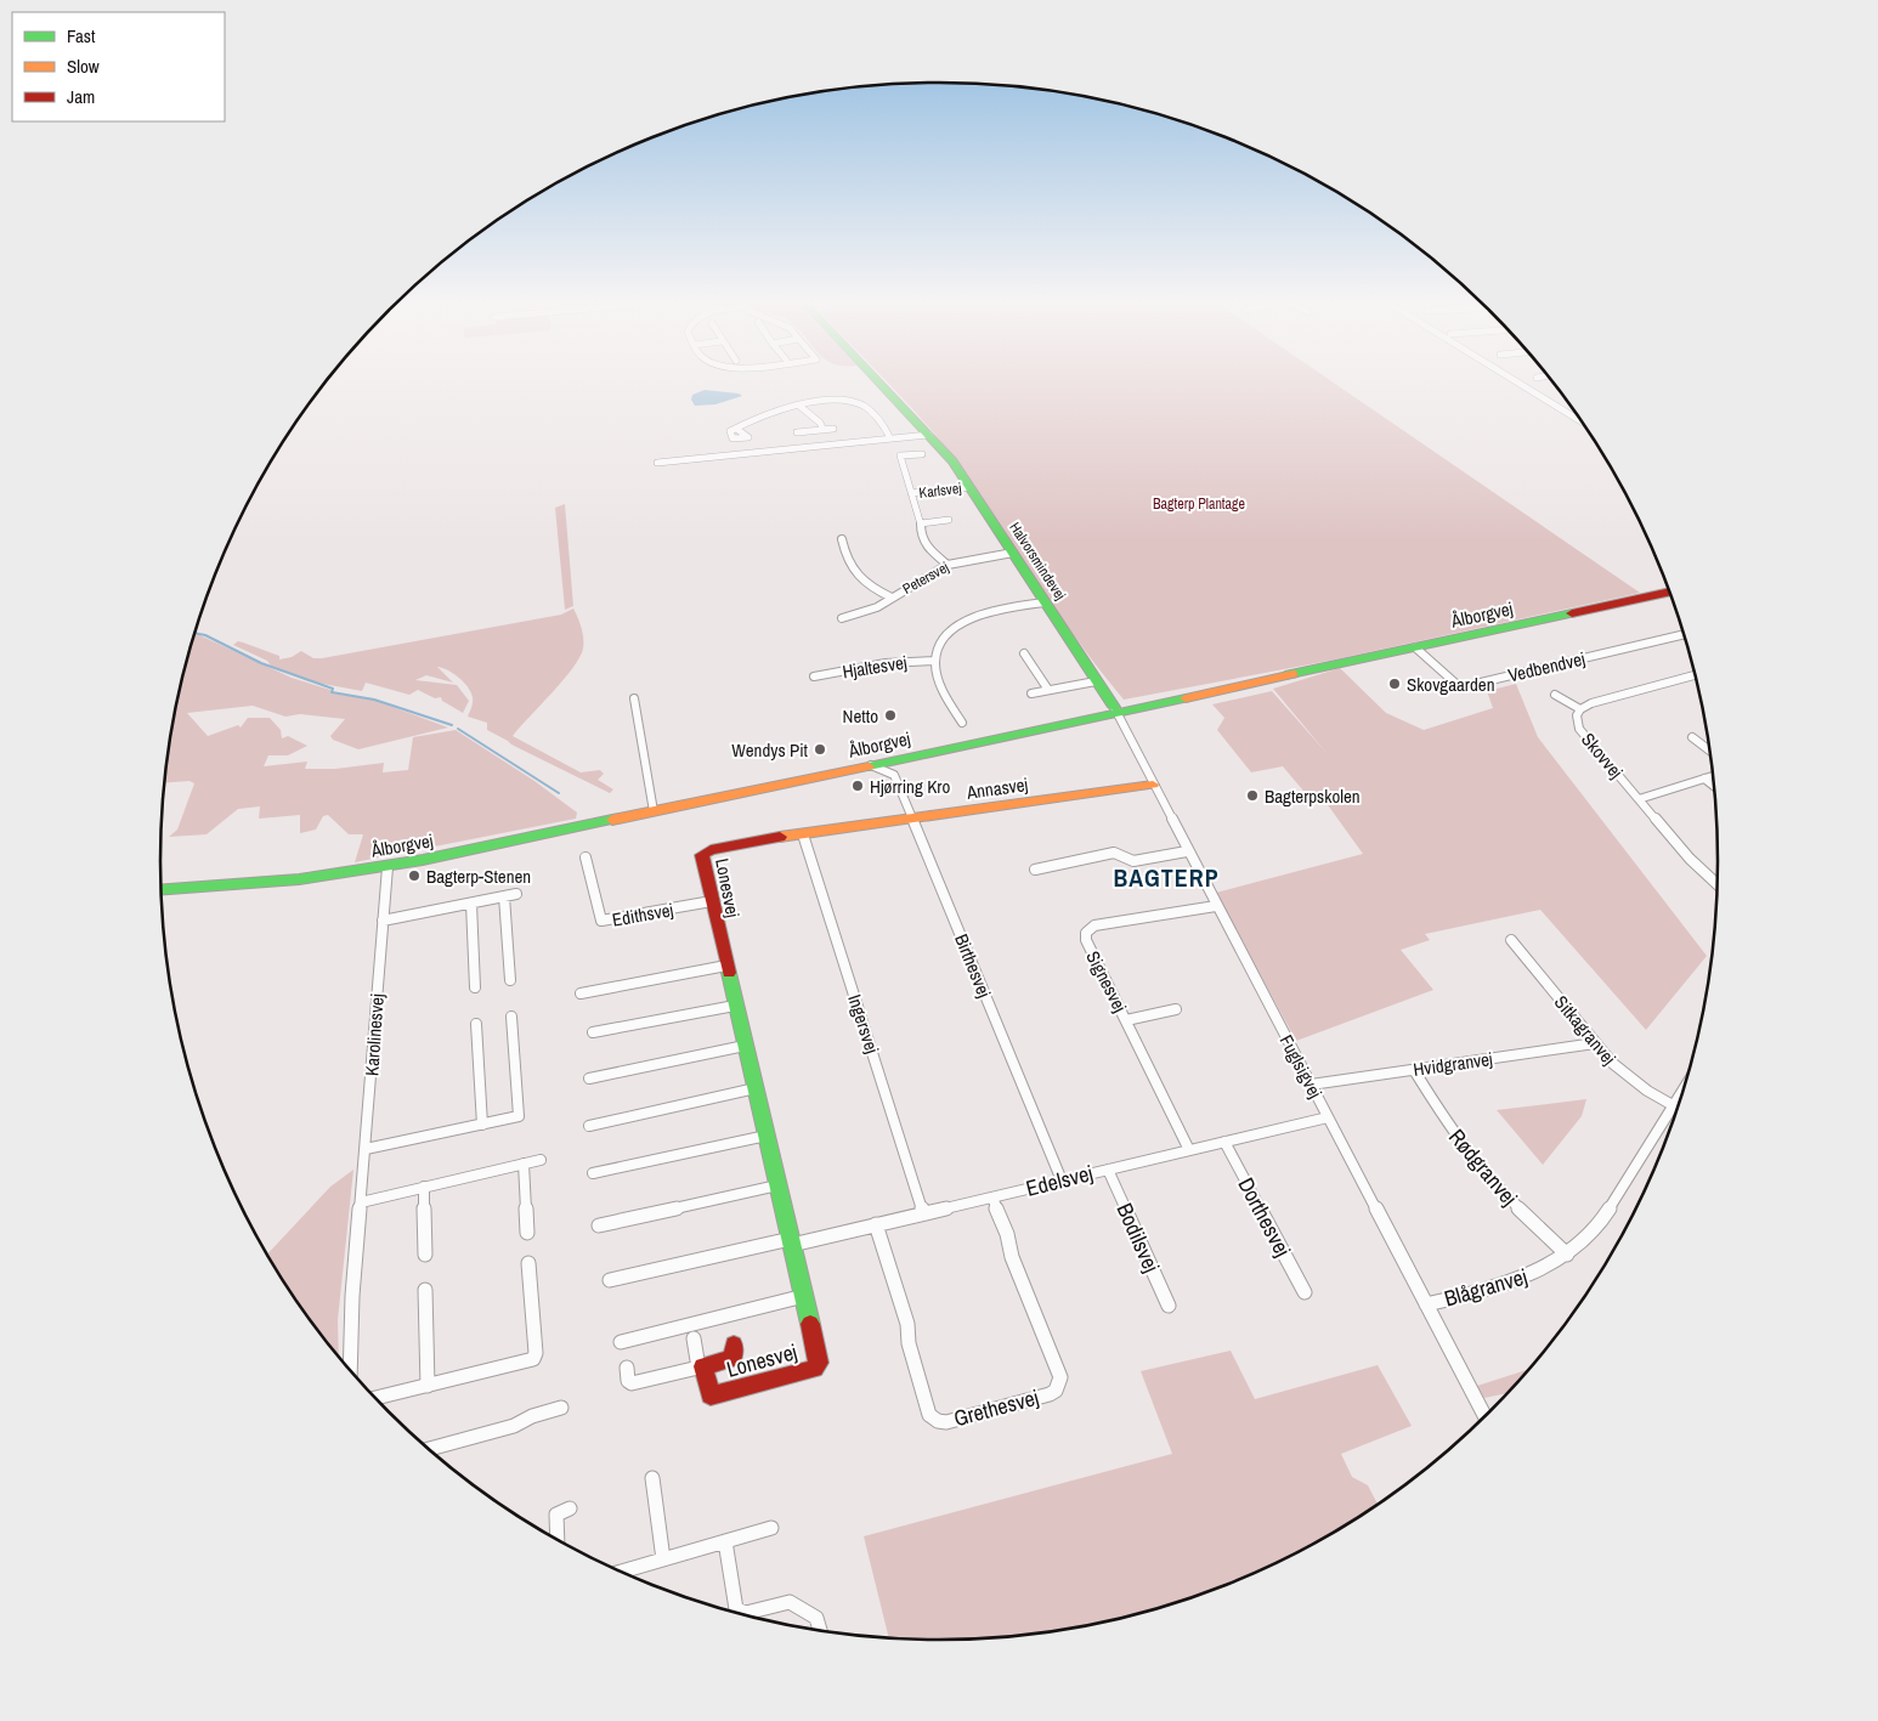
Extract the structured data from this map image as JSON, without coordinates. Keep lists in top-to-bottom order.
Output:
{
  "streets": {
    "street": [
      "Karlsvej",
      "Halvorsmindevej",
      "Petersvej",
      "Ålborgvej",
      "Hjaltesvej",
      "Vedbendvej",
      "Skovvej",
      "Annasvej",
      "Lonesvej",
      "Edithsvej",
      "Birthesvej",
      "Signesvej",
      "Ingersvej",
      "Sitkagranvej",
      "Karolinesvej",
      "Hvidgranvej",
      "Fuglsigvej",
      "Rødgranvej",
      "Edelsvej",
      "Dorthesvej",
      "Bodilsvej",
      "Blågranvej",
      "Grethesvej"
    ]
  },
  "crossings": [
    ["Karlsvej", "Halvorsmindevej"],
    ["Karlsvej", "Petersvej"],
    ["Halvorsmindevej", "Petersvej"],
    ["Halvorsmindevej", "Ålborgvej"],
    ["Halvorsmindevej", "Fuglsigvej"],
    ["Ålborgvej", "Vedbendvej"],
    ["Ålborgvej", "Birthesvej"],
    ["Ålborgvej", "Karolinesvej"],
    ["Ålborgvej", "Fuglsigvej"],
    ["Annasvej", "Lonesvej"],
    ["Annasvej", "Birthesvej"],
    ["Annasvej", "Ingersvej"],
    ["Annasvej", "Fuglsigvej"],
    ["Lonesvej", "Edithsvej"],
    ["Lonesvej", "Edelsvej"],
    ["Birthesvej", "Edelsvej"],
    ["Signesvej", "Fuglsigvej"],
    ["Signesvej", "Edelsvej"],
    ["Ingersvej", "Edelsvej"],
    ["Sitkagranvej", "Hvidgranvej"],
    ["Sitkagranvej", "Blågranvej"],
    ["Hvidgranvej", "Fuglsigvej"],
    ["Hvidgranvej", "Rødgranvej"],
    ["Fuglsigvej", "Edelsvej"],
    ["Fuglsigvej", "Blågranvej"],
    ["Rødgranvej", "Blågranvej"],
    ["Edelsvej", "Dorthesvej"],
    ["Edelsvej", "Bodilsvej"],
    ["Edelsvej", "Grethesvej"]
  ],
  "districts": ["BAGTERP"],
  "parks": ["Bagterp Plantage"],
  "places": [
    "Skovgaarden",
    "Netto",
    "Wendys Pit",
    "Hjørring Kro",
    "Bagterpskolen",
    "Bagterp-Stenen"
  ],
  "legend": ["Fast", "Slow", "Jam"]
}
